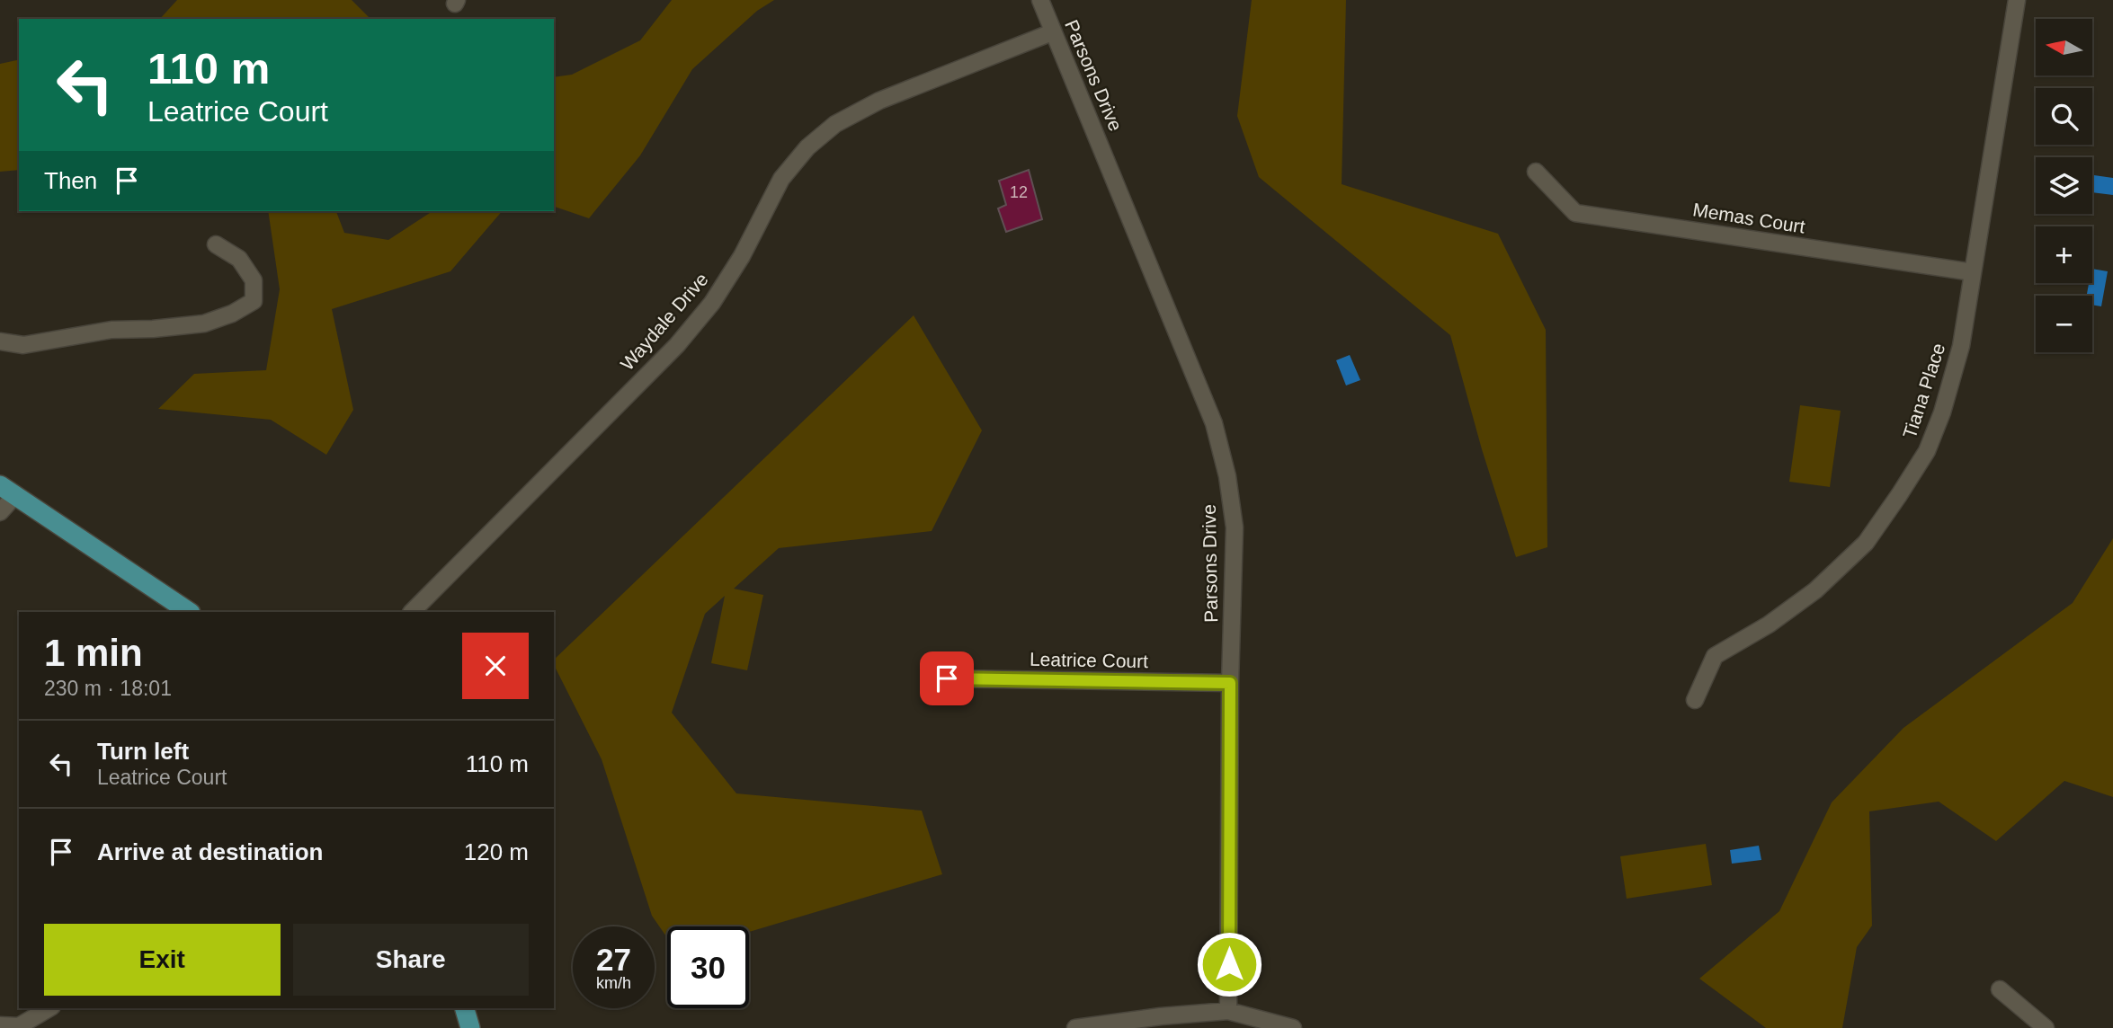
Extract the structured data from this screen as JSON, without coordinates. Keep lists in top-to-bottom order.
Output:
{
  "streets": {
    "street": [
      "Parsons Drive",
      "Memas Court",
      "Waydale Drive",
      "Tiana Place",
      "Leatrice Court"
    ]
  },
  "crossings": [
    ["Parsons Drive", "Waydale Drive"],
    ["Parsons Drive", "Leatrice Court"],
    ["Memas Court", "Tiana Place"]
  ],
  "house_numbers": ["12"],
  "north": "left",
  "page": {
    "map_buttons": ["+", "−"],
    "turn": ["110 m", "Leatrice Court"],
    "then": "Then",
    "heading": ["1 min", "230 m · 18:01"],
    "list": [
      {
        "name": "Turn left",
        "note": "Leatrice Court",
        "value": "110 m"
      },
      {
        "name": "Arrive at destination",
        "value": "120 m"
      }
    ],
    "buttons": ["Exit", "Share"],
    "speed": "27 km/h",
    "limit": "30"
  }
}
